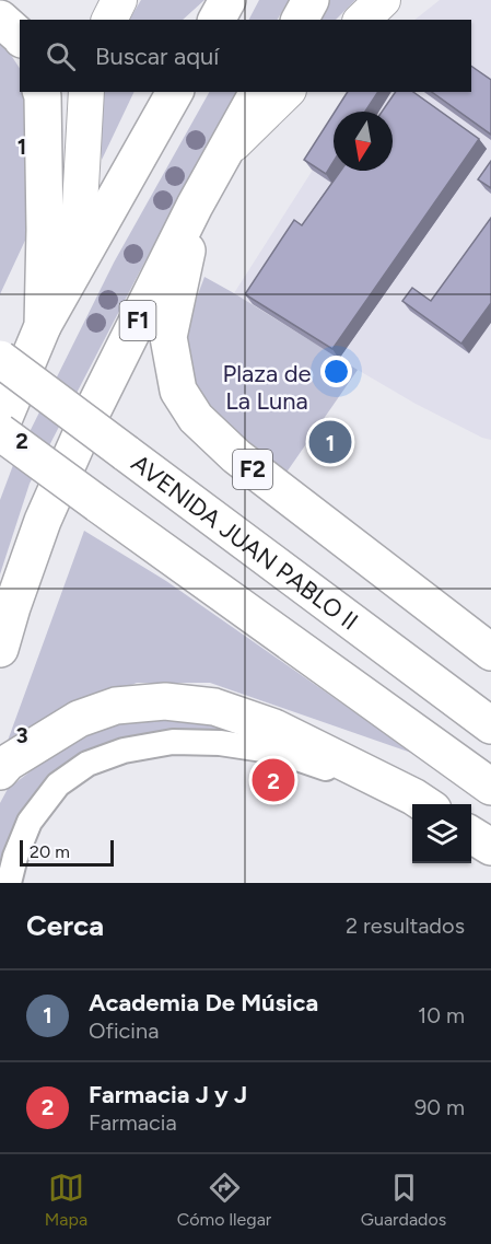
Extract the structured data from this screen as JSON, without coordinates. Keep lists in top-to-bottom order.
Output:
{
  "streets": {
    "highway": ["F1", "F2", "AVENIDA JUAN PABLO II"]
  },
  "crossings": [
    ["F1", "F2"]
  ],
  "parks": ["Plaza de La Luna"],
  "scale_bar": "20 m",
  "north": "bottom",
  "page": {
    "search": "Buscar aquí",
    "pins": ["1", "2"],
    "scale": "20 m",
    "heading": ["Cerca", "2 resultados"],
    "list": [
      {
        "mark": "1",
        "name": "Academia De Música",
        "note": "Oficina",
        "value": "10 m"
      },
      {
        "mark": "2",
        "name": "Farmacia J y J",
        "note": "Farmacia",
        "value": "90 m"
      }
    ],
    "nav": ["Mapa", "Cómo llegar", "Guardados"]
  },
  "grid": {
    "rows": ["1", "2", "3"]
  }
}
